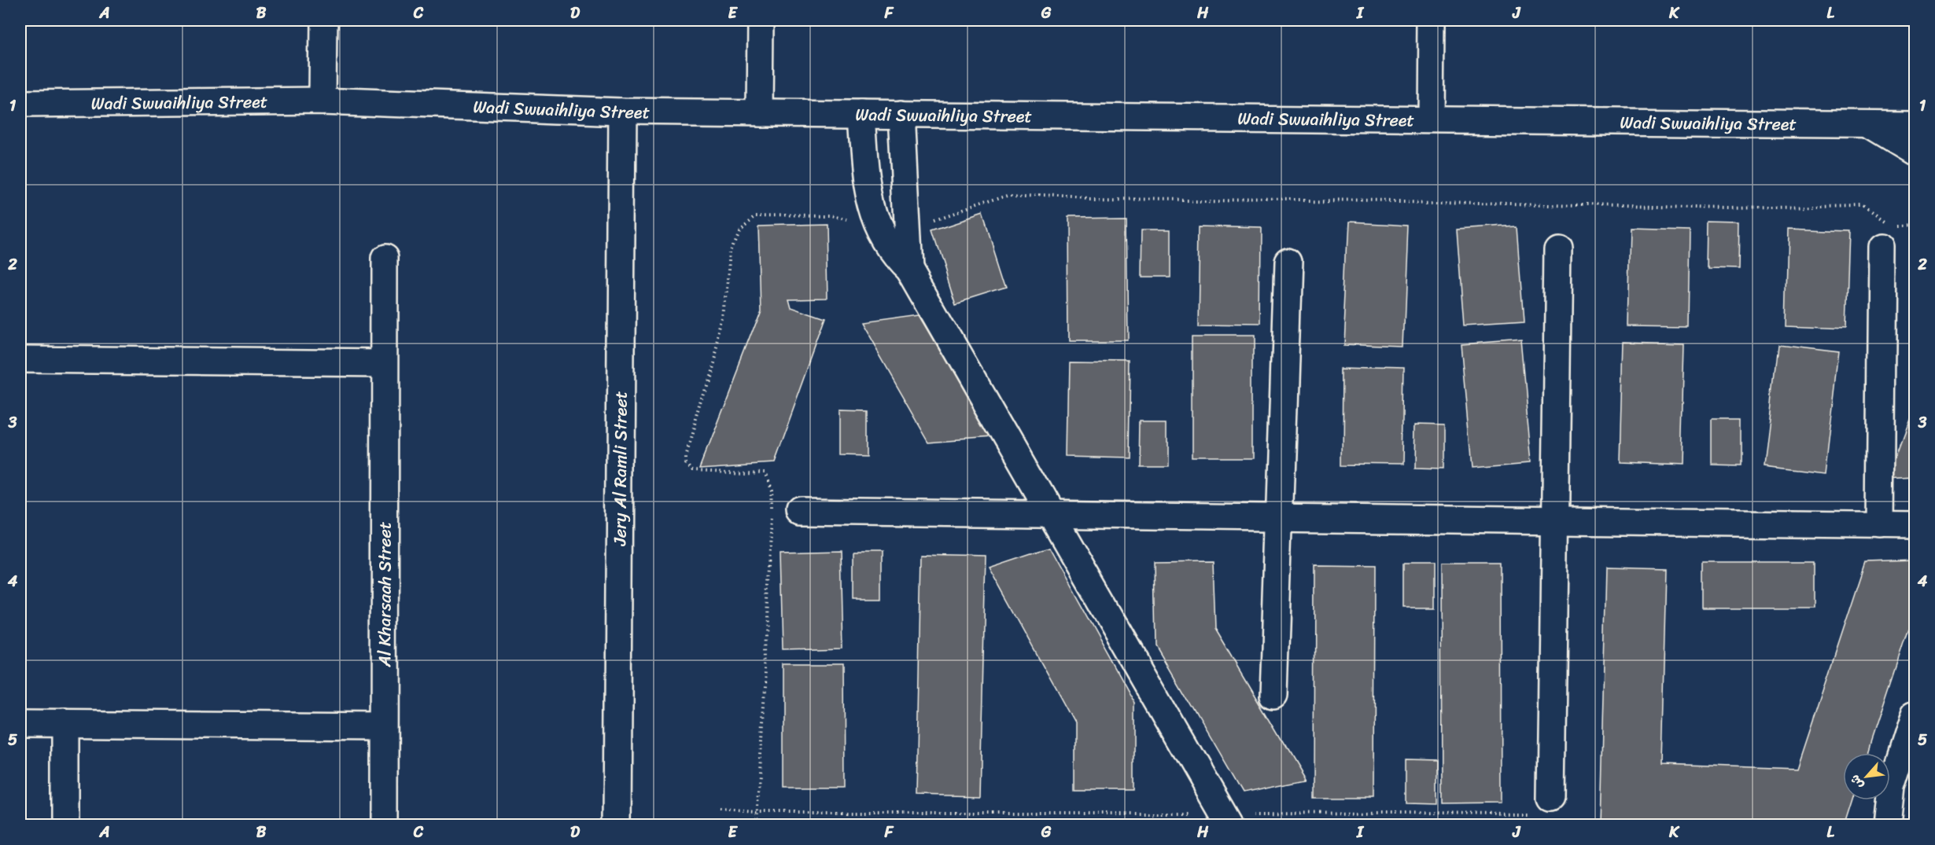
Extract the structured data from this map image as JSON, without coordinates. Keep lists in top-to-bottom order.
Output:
{
  "streets": {
    "street": ["Wadi Swuaihliya Street", "Jery Al Ramli Street", "Al Kharsaah Street"]
  },
  "crossings": [
    ["Wadi Swuaihliya Street", "Jery Al Ramli Street"]
  ],
  "north": "bottom left",
  "grid": {
    "columns": [
      "A",
      "B",
      "C",
      "D",
      "E",
      "F",
      "G",
      "H",
      "I",
      "J",
      "K",
      "L"
    ],
    "rows": [
      "1",
      "2",
      "3",
      "4",
      "5"
    ]
  }
}
